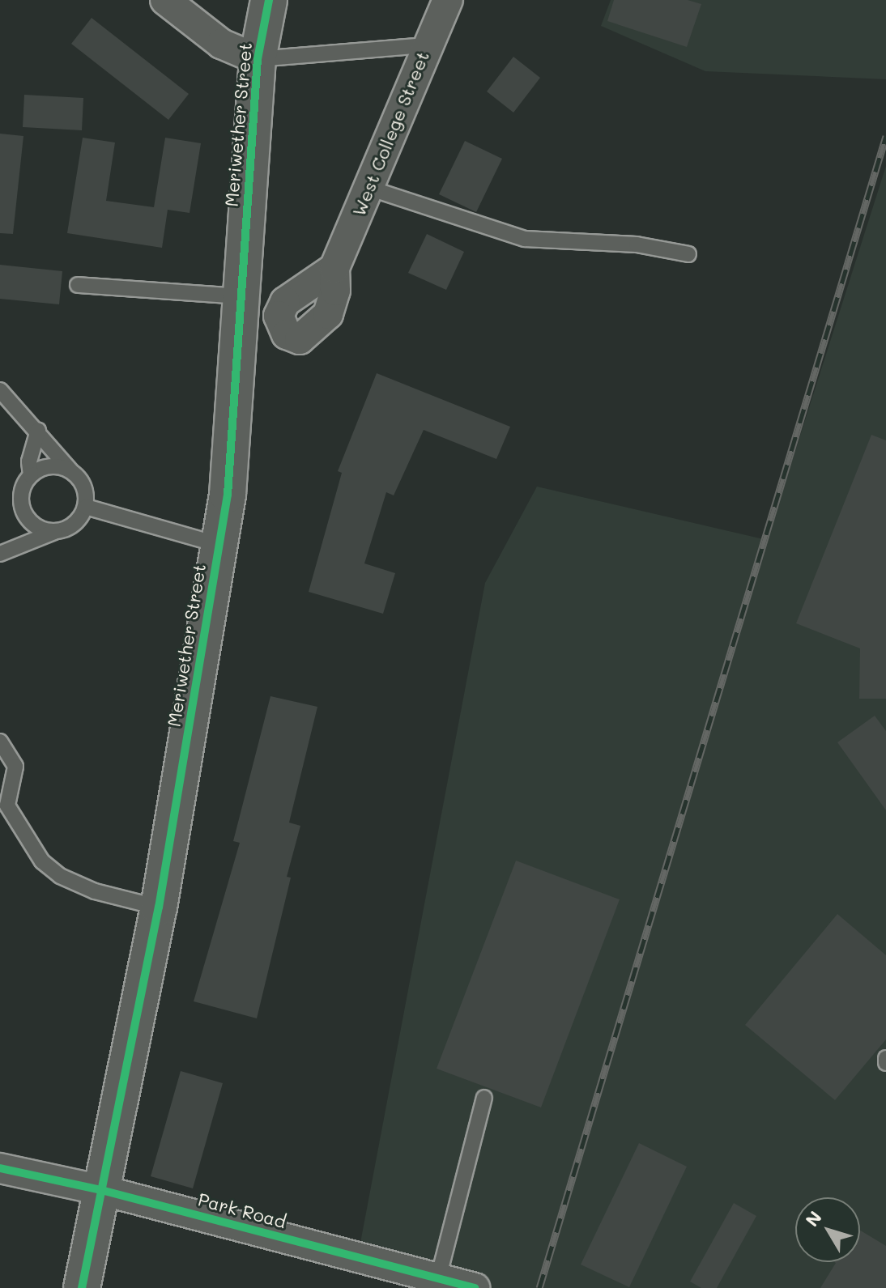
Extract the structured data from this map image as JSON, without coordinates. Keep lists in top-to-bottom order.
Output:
{
  "streets": {
    "street": ["Meriwether Street", "West College Street", "Park Road"]
  },
  "crossings": [
    ["Meriwether Street", "Park Road"]
  ],
  "north": "top left"
}
